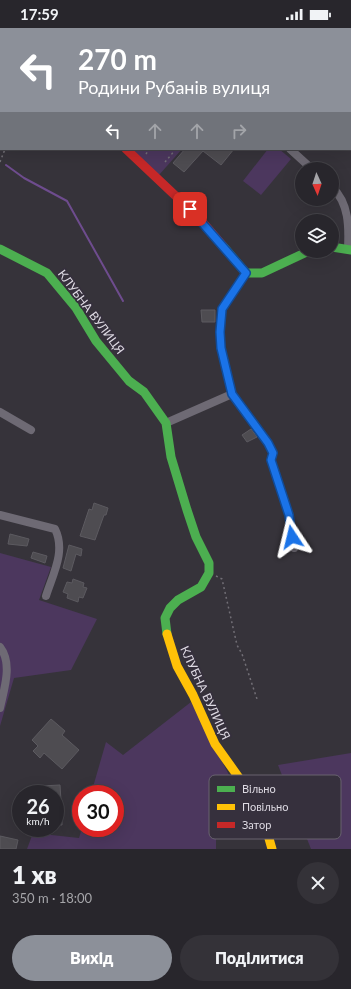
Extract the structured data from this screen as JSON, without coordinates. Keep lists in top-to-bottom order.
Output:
{
  "streets": {
    "street": ["КЛУБНА ВУЛИЦЯ"]
  },
  "legend": ["Вільно", "Повільно", "Затор"],
  "north": "bottom",
  "page": {
    "status": "17:59",
    "turn": ["270 m", "Родини Рубанів вулиця"],
    "speed": "26 km/h",
    "limit": "30",
    "heading": ["1 хв", "350 m · 18:00"],
    "buttons": ["Вихід", "Поділитися"]
  }
}
